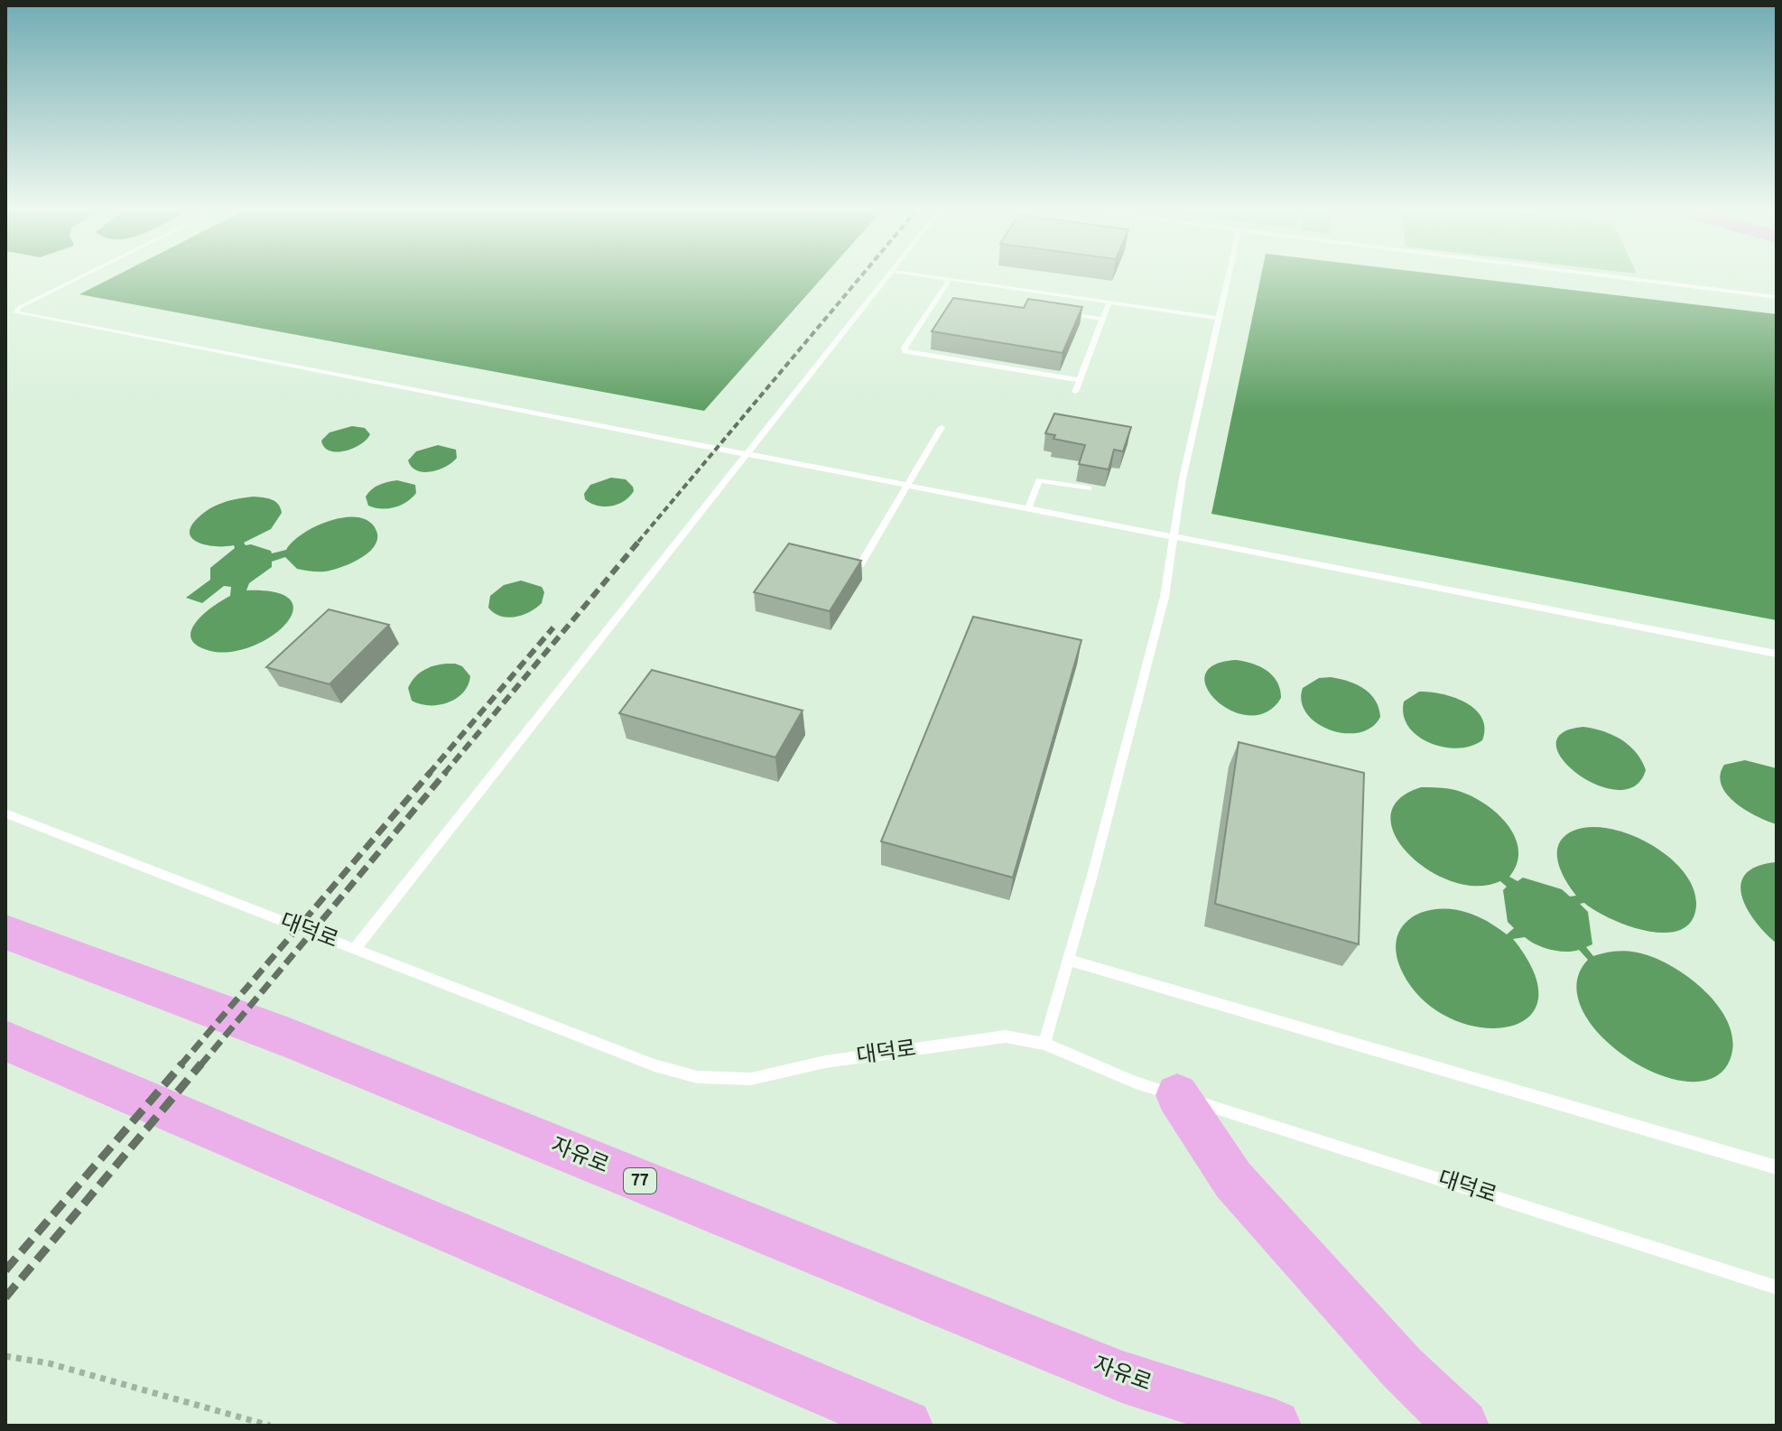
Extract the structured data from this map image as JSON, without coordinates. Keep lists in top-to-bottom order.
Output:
{
  "streets": {
    "highway": ["자유로", "77"],
    "lane": ["대덕로"]
  }
}
